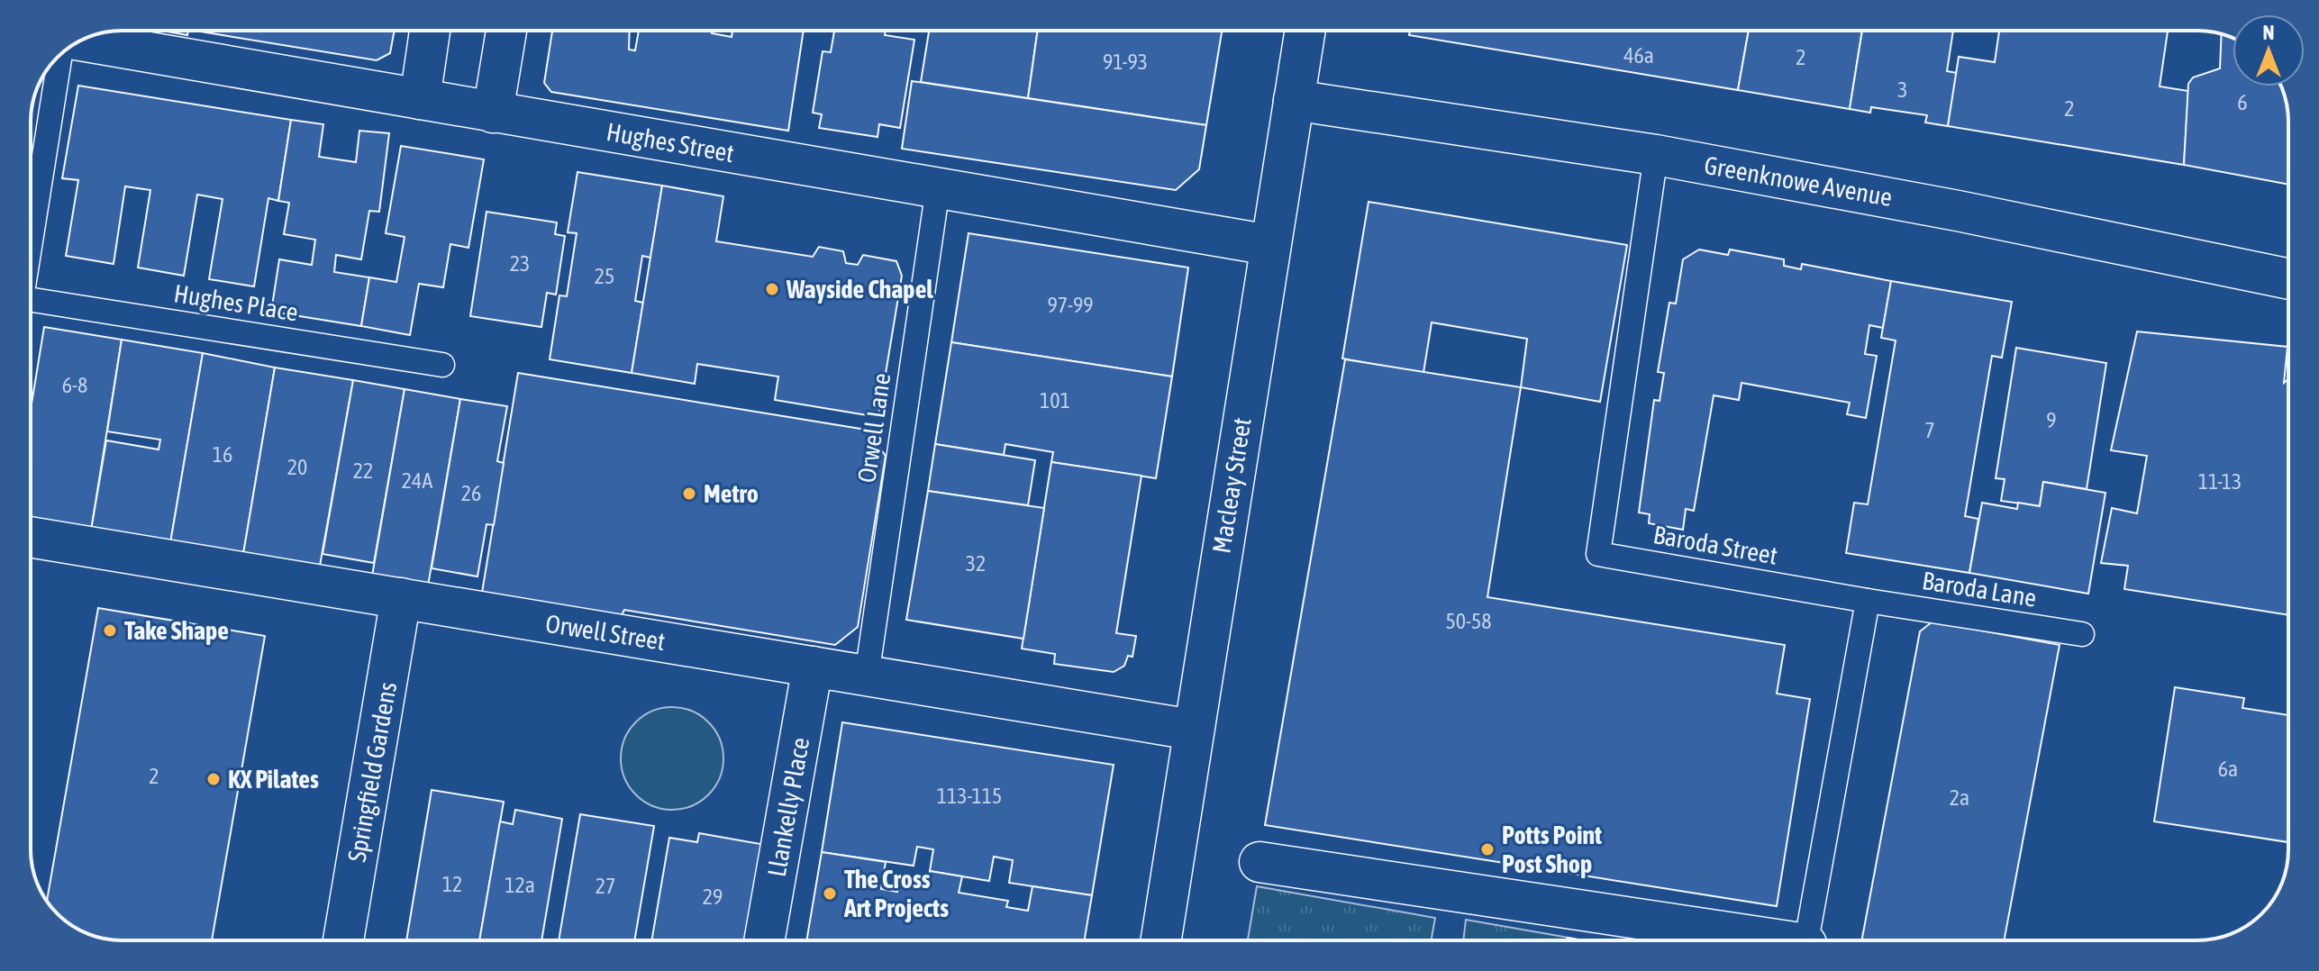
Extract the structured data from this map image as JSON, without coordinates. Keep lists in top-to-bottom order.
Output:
{
  "streets": {
    "street": [
      "Hughes Street",
      "Greenknowe Avenue",
      "Macleay Street",
      "Orwell Street",
      "Springfield Gardens",
      "Llankelly Place"
    ],
    "lane": [
      "Hughes Place",
      "Orwell Lane",
      "Baroda Street",
      "Baroda Lane"
    ]
  },
  "crossings": [
    ["Hughes Street", "Orwell Lane"],
    ["Hughes Street", "Macleay Street"],
    ["Greenknowe Avenue", "Macleay Street"],
    ["Greenknowe Avenue", "Baroda Street"],
    ["Orwell Lane", "Orwell Street"],
    ["Macleay Street", "Orwell Street"],
    ["Baroda Street", "Baroda Lane"],
    ["Orwell Street", "Springfield Gardens"],
    ["Orwell Street", "Llankelly Place"]
  ],
  "places": [
    "Wayside Chapel",
    "Metro",
    "Take Shape",
    "KX Pilates",
    "Potts Point Post Shop",
    "The Cross Art Projects"
  ],
  "house_numbers": [
    "46a",
    "2",
    "91-93",
    "3",
    "6",
    "2",
    "23",
    "25",
    "97-99",
    "6-8",
    "101",
    "9",
    "7",
    "16",
    "20",
    "22",
    "24A",
    "11-13",
    "26",
    "32",
    "50-58",
    "6a",
    "2",
    "113-115",
    "2a",
    "12",
    "12a",
    "27",
    "29"
  ],
  "north": "top"
}
